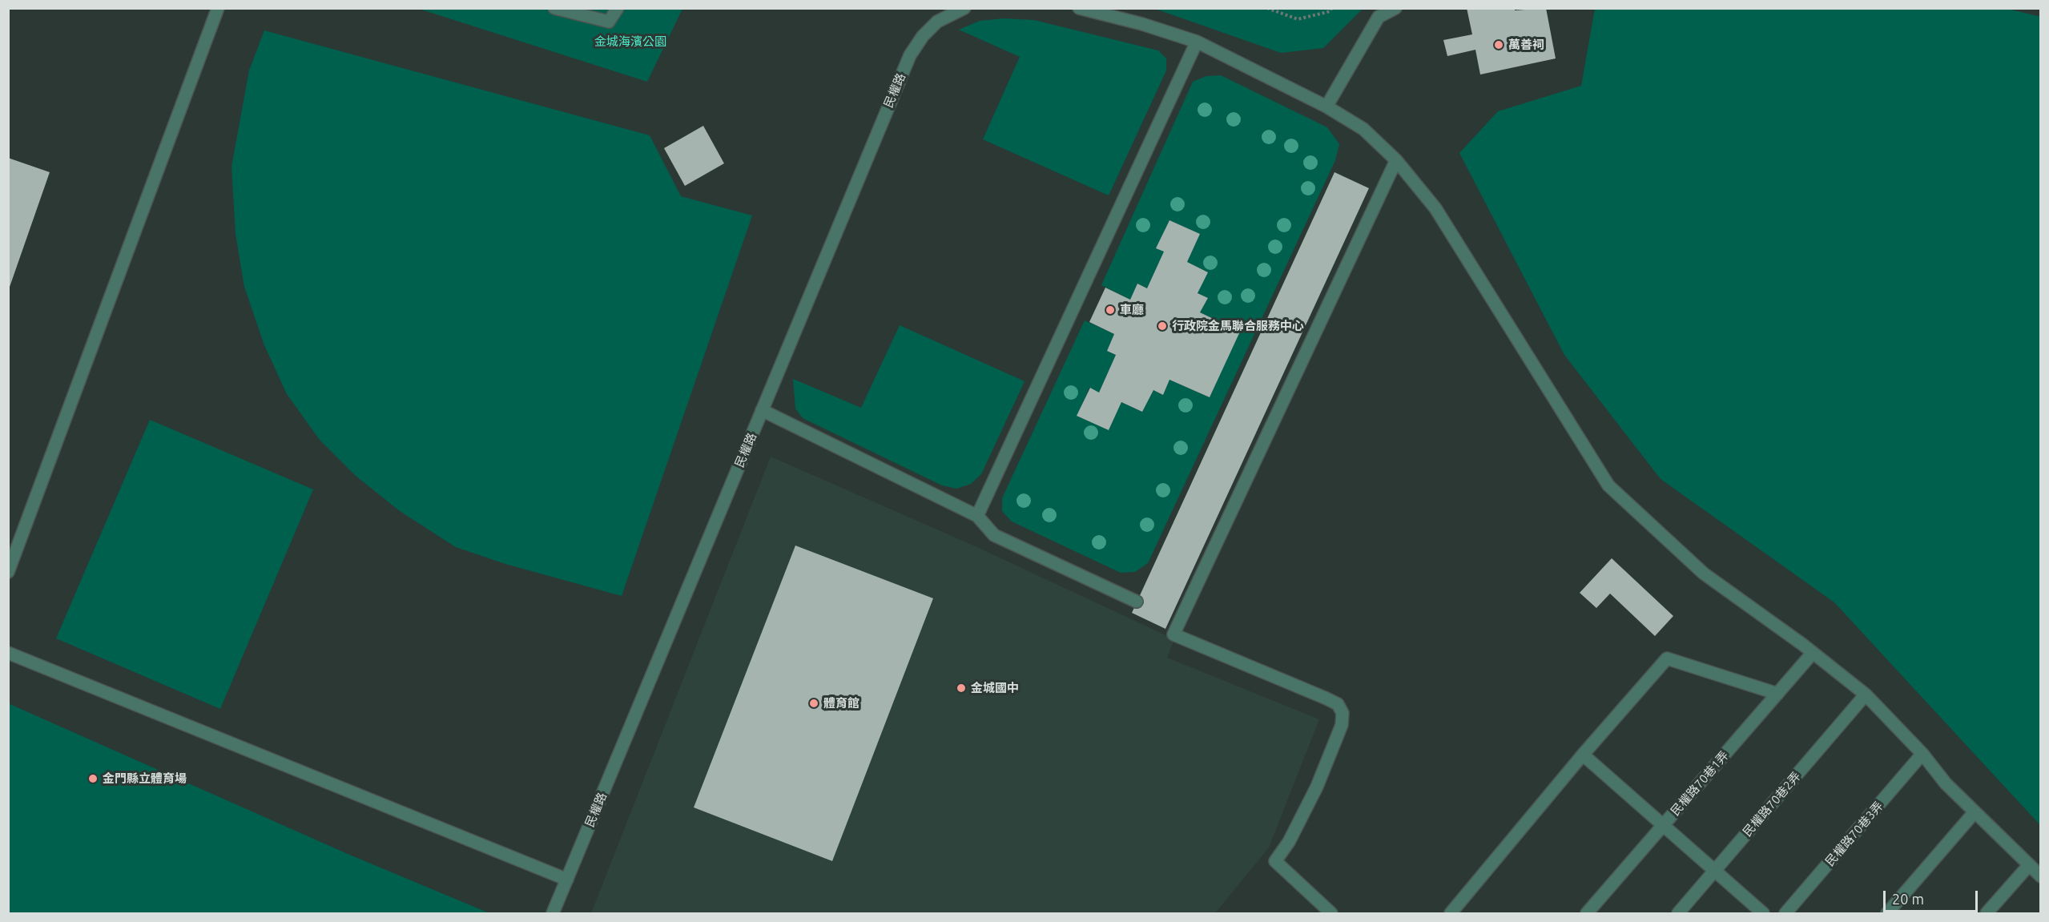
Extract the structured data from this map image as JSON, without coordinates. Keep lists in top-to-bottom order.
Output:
{
  "streets": {
    "street": [
      "民權路",
      "民權路70巷1弄",
      "民權路70巷2弄",
      "民權路70巷3弄"
    ]
  },
  "parks": ["金城海濱公園"],
  "places": [
    "萬善祠",
    "車廳",
    "行政院金馬聯合服務中心",
    "金城國中",
    "體育館",
    "金門縣立體育場"
  ],
  "scale_bar": "20 m"
}
